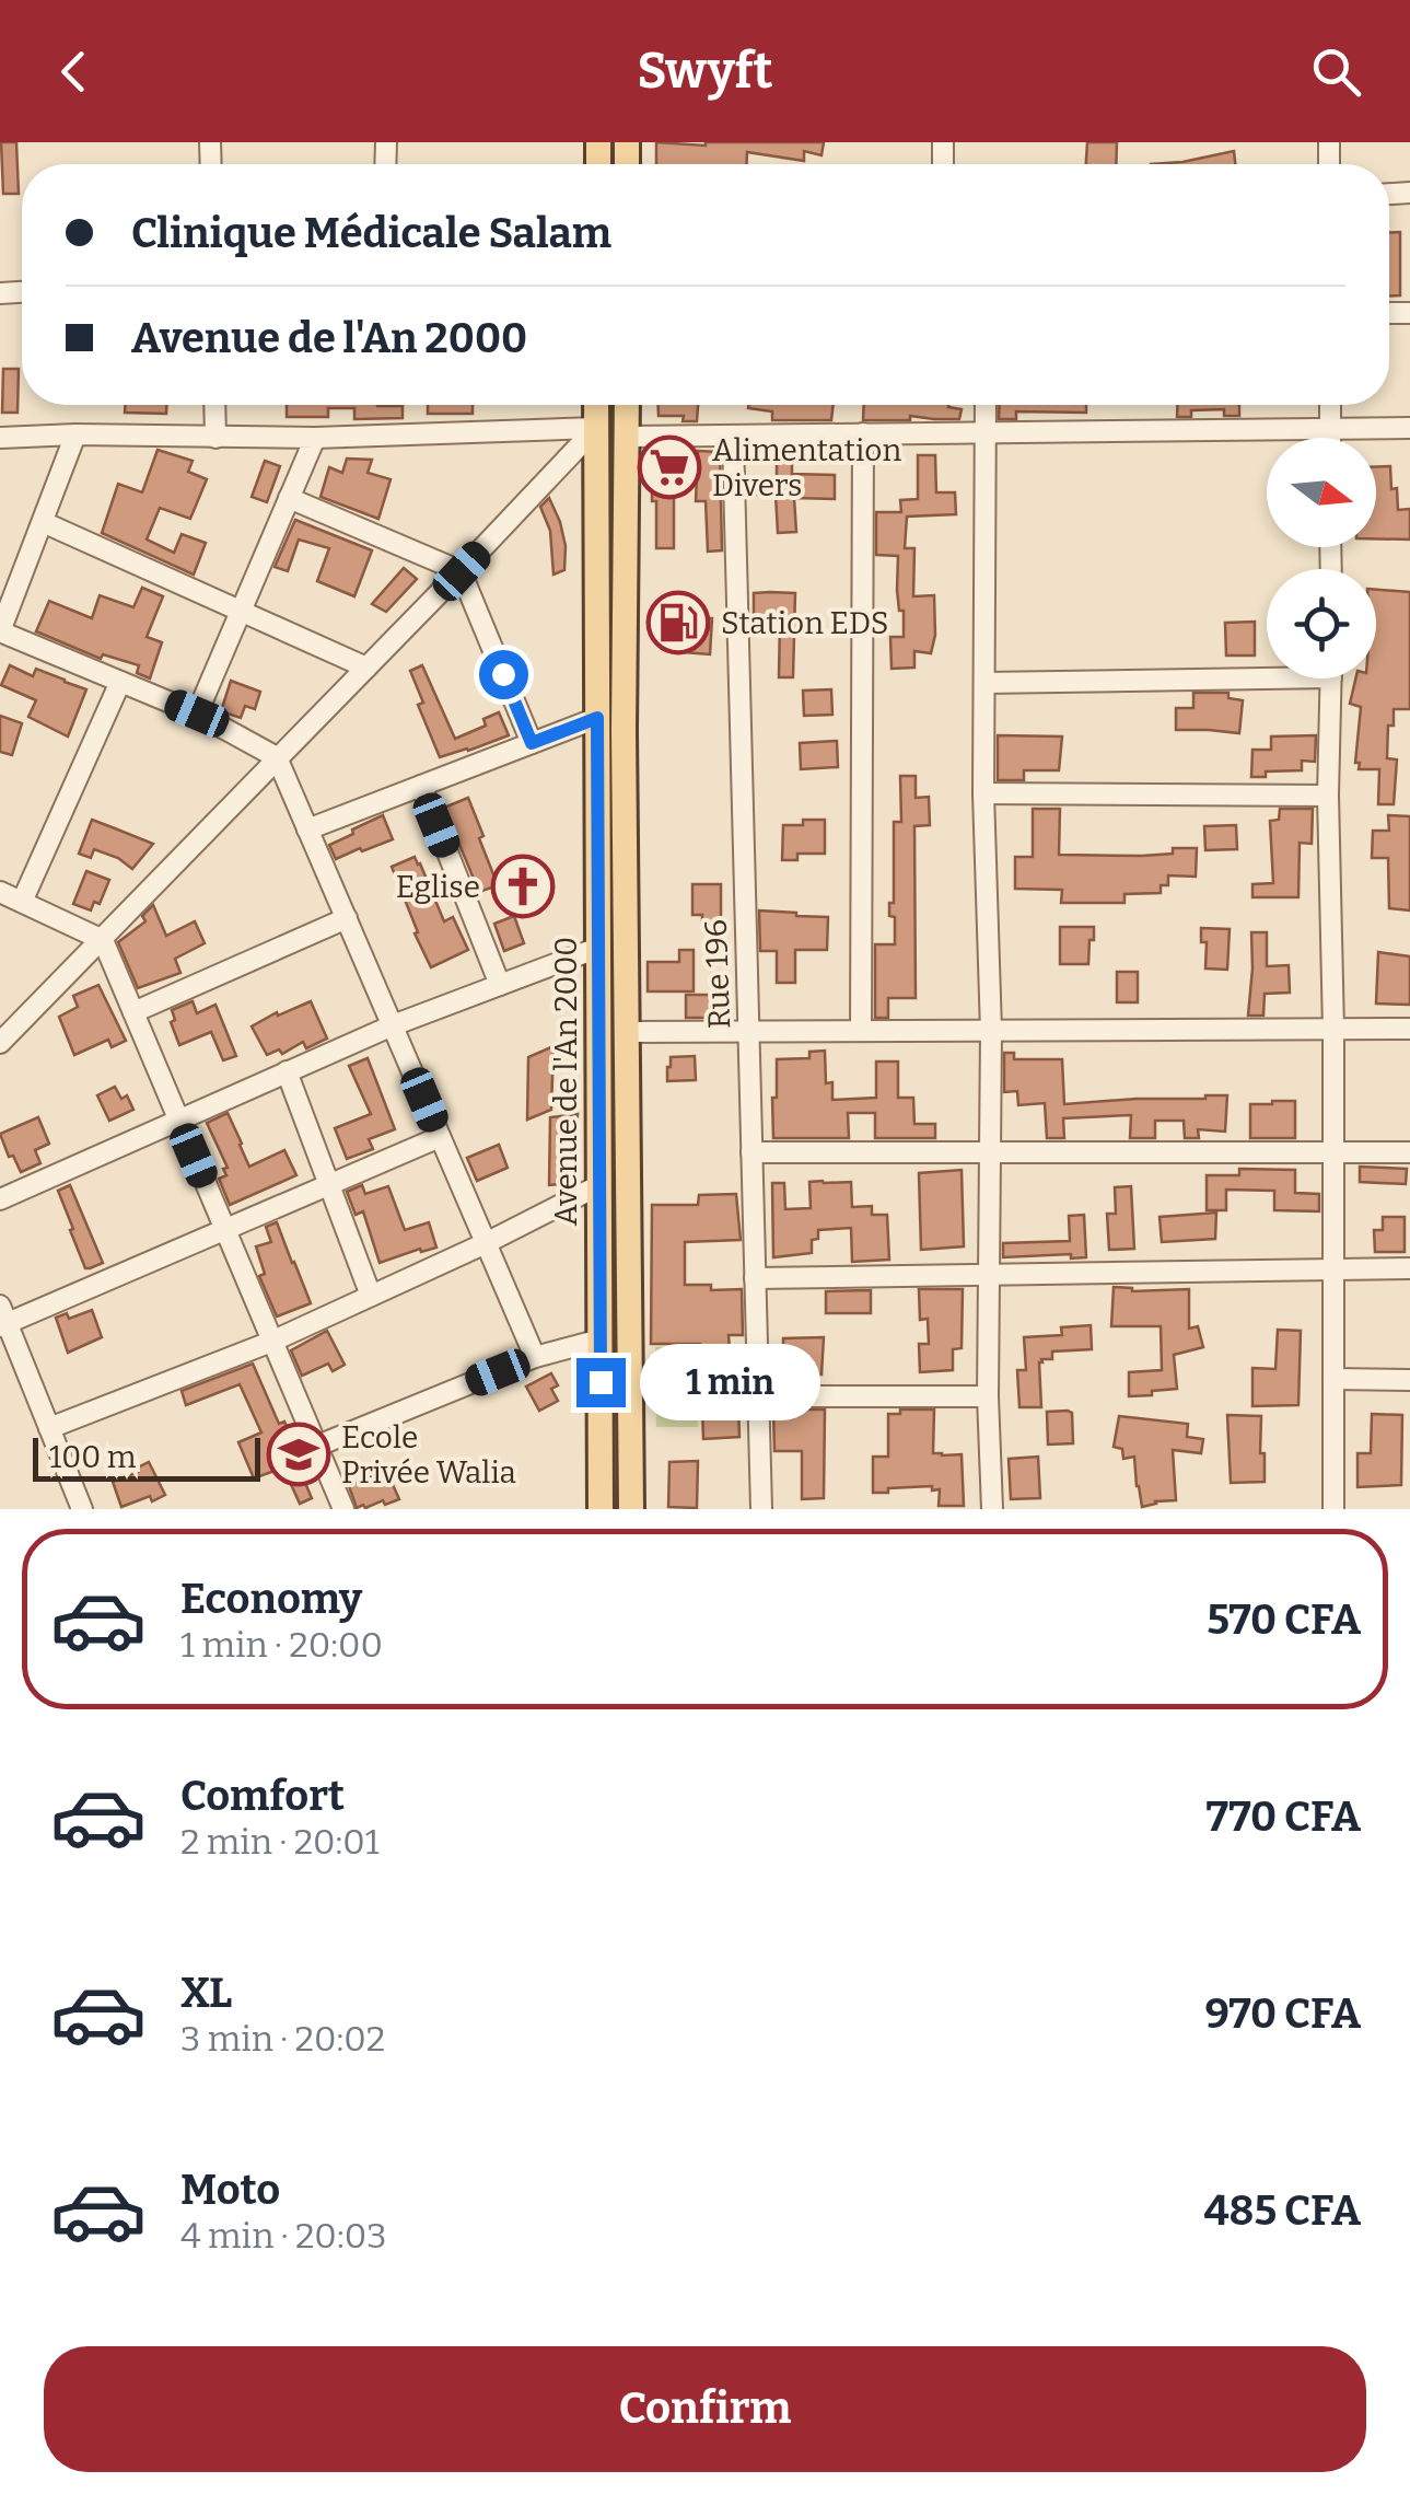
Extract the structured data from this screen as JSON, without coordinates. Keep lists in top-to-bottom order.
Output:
{
  "streets": {
    "main road": ["Avenue de l'An 2000"],
    "street": ["Rue 196"]
  },
  "places": {
    "supermarket": ["Alimentation Divers"],
    "fuel station": ["Station EDS"],
    "church": ["Eglise"],
    "school or university": ["Ecole Privée Walia"]
  },
  "scale_bar": "100 m",
  "north": "right",
  "page": {
    "header": "Swyft",
    "banner": ["Clinique Médicale Salam", "Avenue de l'An 2000"],
    "bubble": "1 min",
    "scale": "100 m",
    "list": [
      {
        "name": "Economy",
        "note": "1 min · 20:00",
        "value": "570 CFA"
      },
      {
        "name": "Comfort",
        "note": "2 min · 20:01",
        "value": "770 CFA"
      },
      {
        "name": "XL",
        "note": "3 min · 20:02",
        "value": "970 CFA"
      },
      {
        "name": "Moto",
        "note": "4 min · 20:03",
        "value": "485 CFA"
      }
    ],
    "buttons": "Confirm"
  }
}
